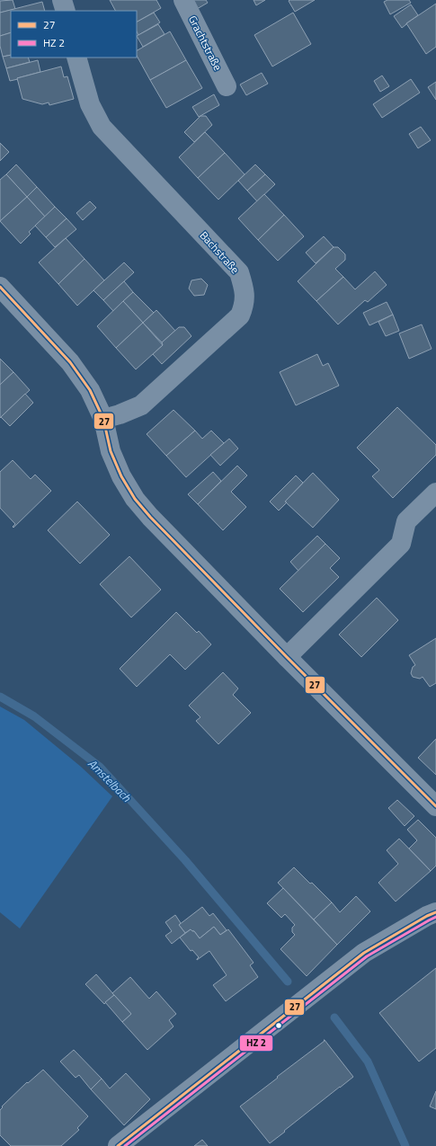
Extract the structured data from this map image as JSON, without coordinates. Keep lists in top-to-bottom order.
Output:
{
  "streets": {
    "street": ["Grachtstraße", "Bachstraße"]
  },
  "water": ["Amstelbach"],
  "lines": ["transit line 27"],
  "legend": ["27", "HZ 2"]
}
